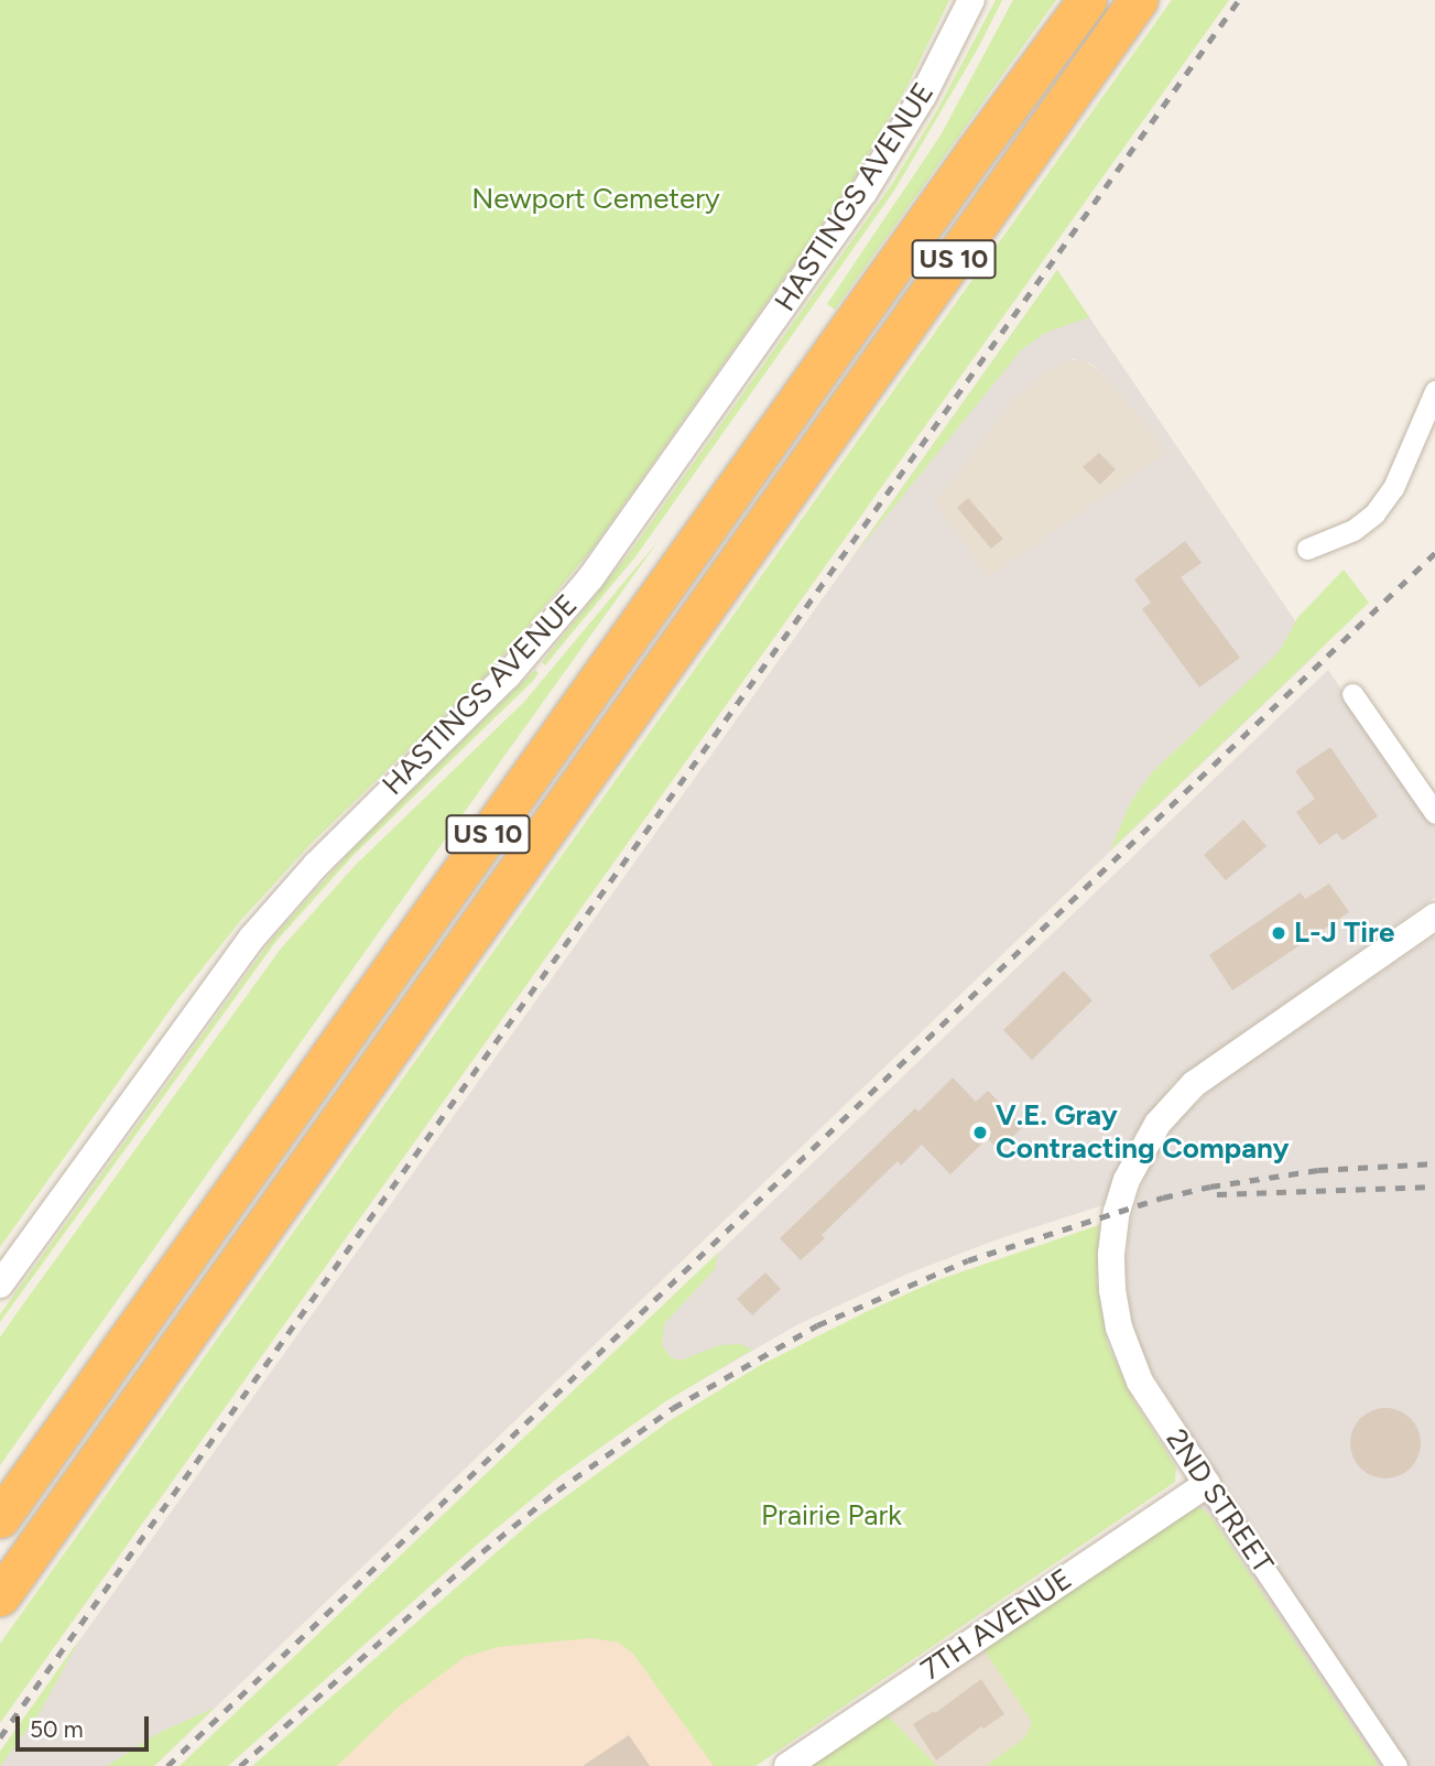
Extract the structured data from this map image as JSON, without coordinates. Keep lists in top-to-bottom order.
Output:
{
  "streets": {
    "highway": ["US 10"],
    "street": ["HASTINGS AVENUE", "2ND STREET", "7TH AVENUE"]
  },
  "crossings": [
    ["2ND STREET", "7TH AVENUE"]
  ],
  "parks": ["Newport Cemetery", "Prairie Park"],
  "places": ["L-J Tire", "V.E. Gray Contracting Company"],
  "scale_bar": "50 m"
}
